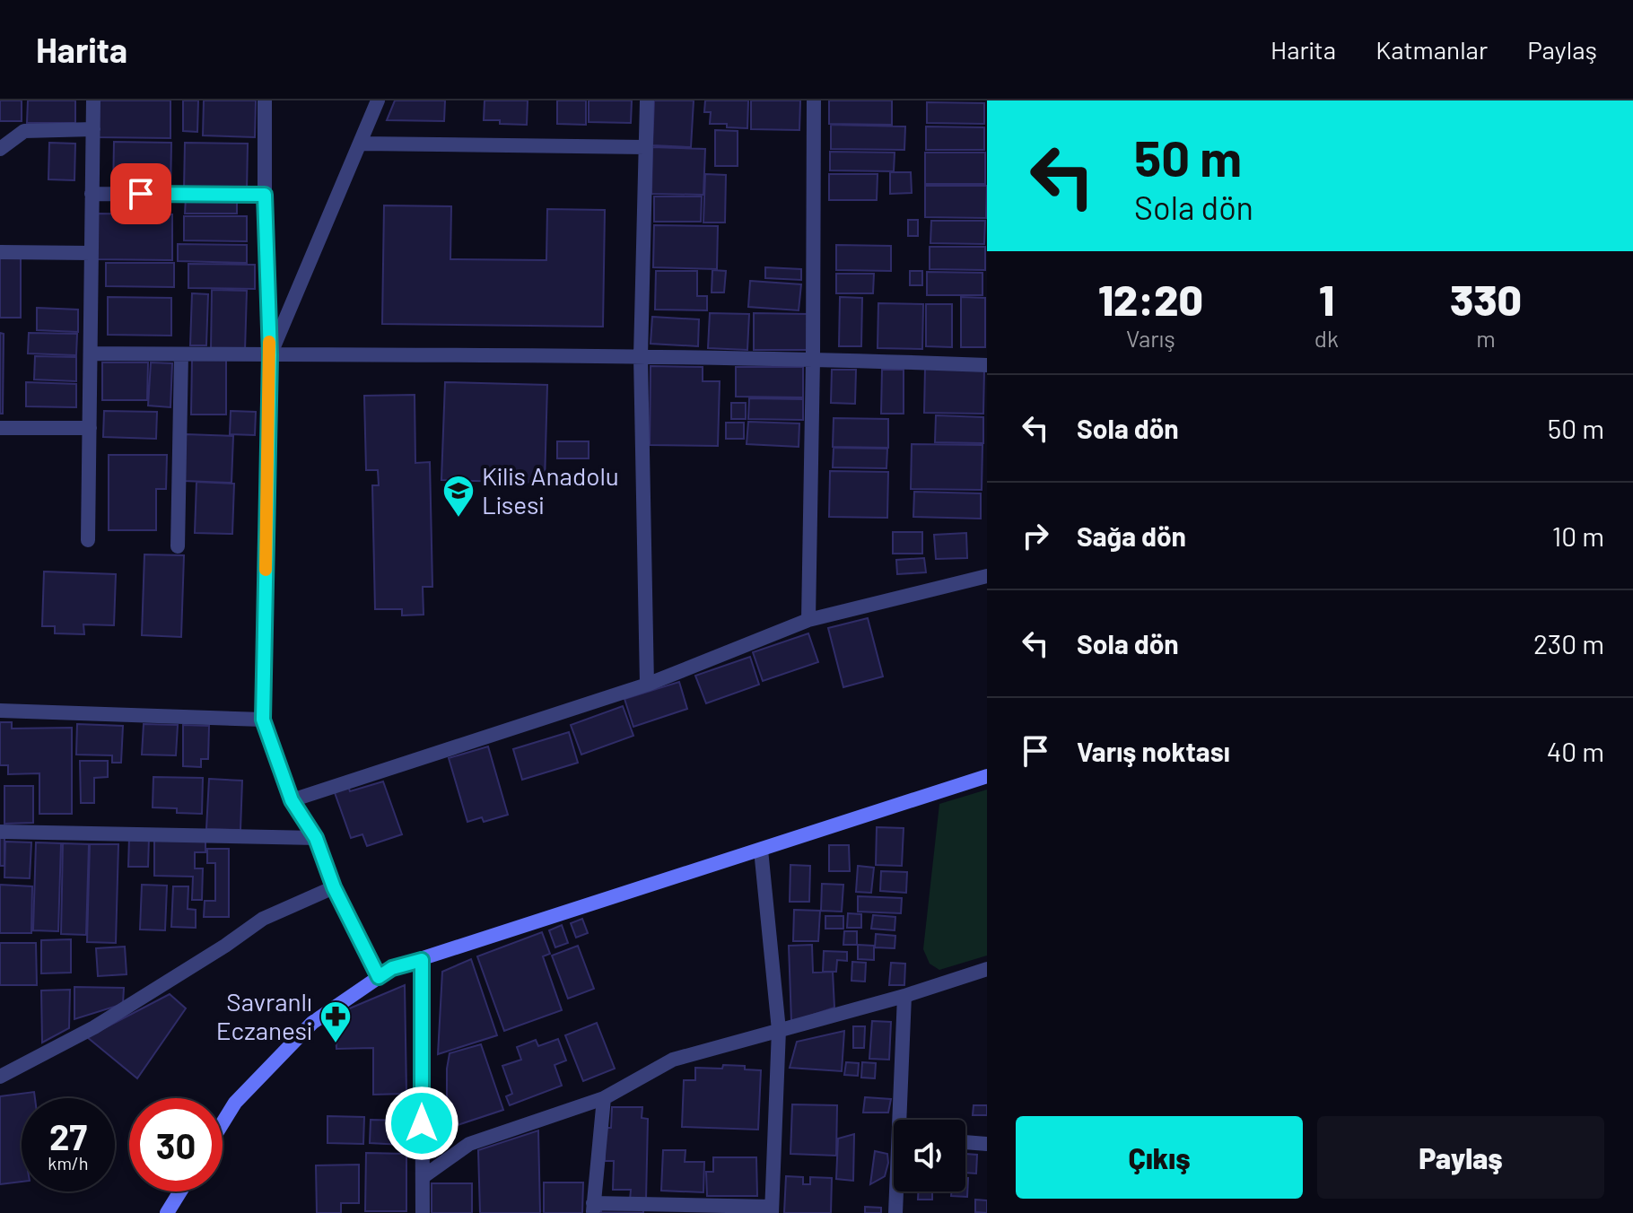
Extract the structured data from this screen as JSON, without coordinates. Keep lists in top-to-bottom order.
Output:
{
  "places": {
    "school or university": ["Kilis Anadolu Lisesi"],
    "pharmacy": ["Savranlı Eczanesi"]
  },
  "page": {
    "header": "Harita",
    "nav": ["Harita", "Katmanlar", "Paylaş"],
    "turn": ["50 m", "Sola dön"],
    "eta": [
      "12:20",
      "Varış",
      "1",
      "dk",
      "330",
      "m"
    ],
    "list": [
      {
        "name": "Sola dön",
        "value": "50 m"
      },
      {
        "name": "Sağa dön",
        "value": "10 m"
      },
      {
        "name": "Sola dön",
        "value": "230 m"
      },
      {
        "name": "Varış noktası",
        "value": "40 m"
      }
    ],
    "speed": "27 km/h",
    "limit": "30",
    "buttons": ["Çıkış", "Paylaş"]
  }
}
